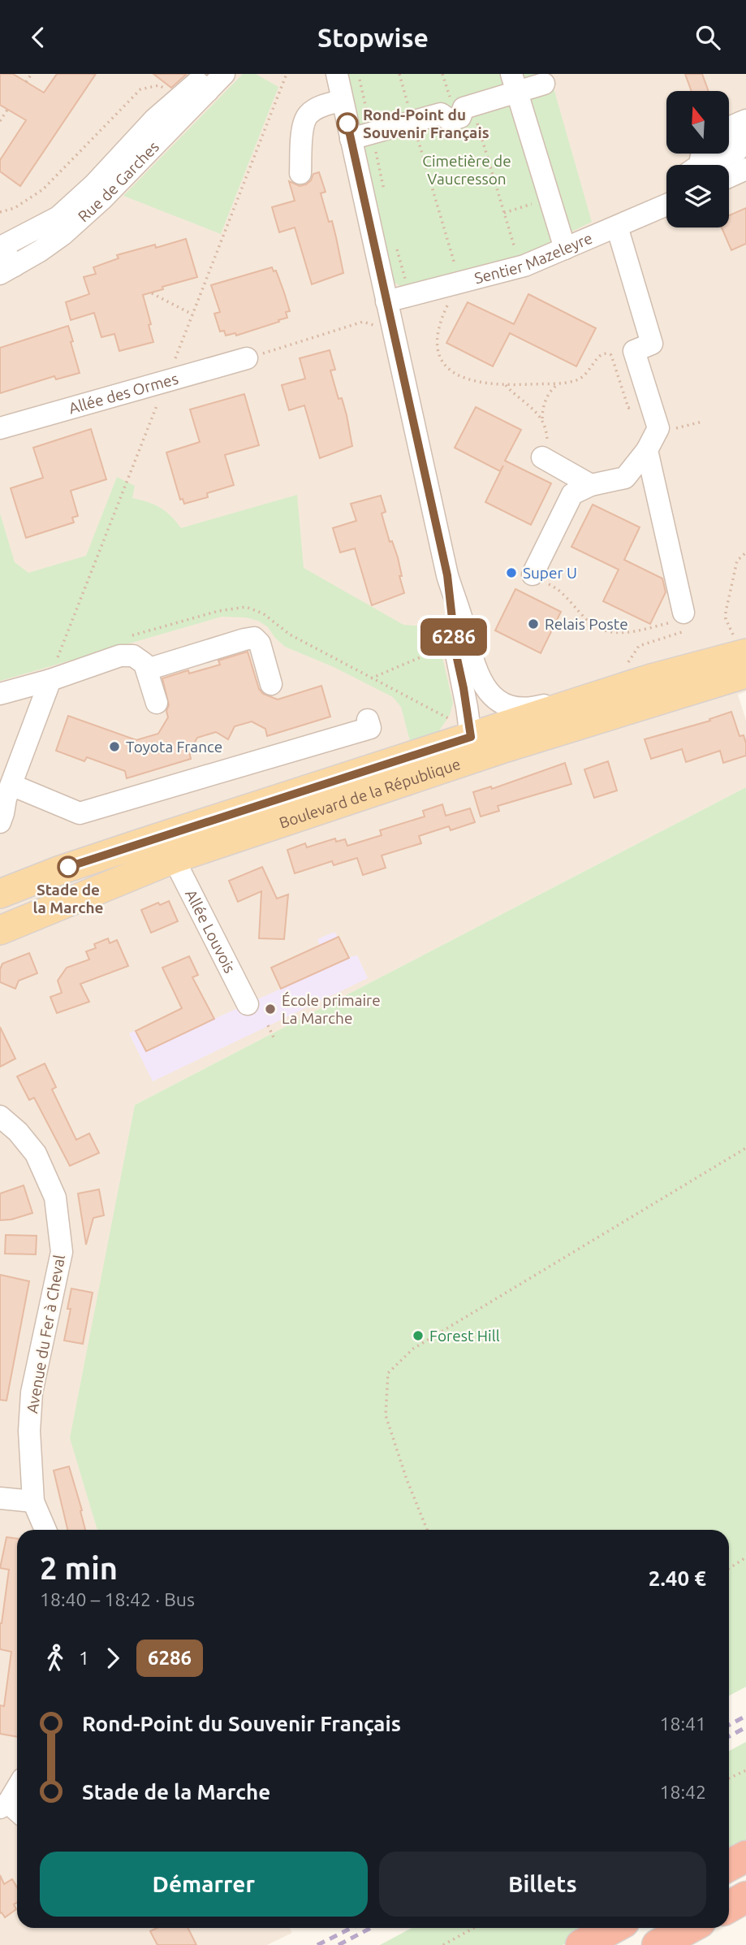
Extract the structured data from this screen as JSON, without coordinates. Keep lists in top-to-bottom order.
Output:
{
  "streets": {
    "main road": ["Boulevard de la République"],
    "street": [
      "Rue de Garches",
      "Sentier Mazeleyre",
      "Allée des Ormes",
      "Allée Louvois",
      "Avenue du Fer à Cheval"
    ]
  },
  "crossings": [
    ["Boulevard de la République", "Allée Louvois"]
  ],
  "parks": ["Cimetière de Vaucresson"],
  "places": [
    "Rond-Point du Souvenir Français",
    "Super U",
    "Relais Poste",
    "Toyota France",
    "Stade de la Marche",
    "École primaire La Marche",
    "Forest Hill"
  ],
  "lines": ["bus line 6286"],
  "north": "top",
  "page": {
    "header": "Stopwise",
    "on_map": "6286",
    "heading": ["2 min", "18:40 – 18:42 · Bus", "2.40 €"],
    "legs": ["1", "6286"],
    "list": [
      {
        "name": "Rond-Point du Souvenir Français",
        "value": "18:41"
      },
      {
        "name": "Stade de la Marche",
        "value": "18:42"
      }
    ],
    "buttons": ["Démarrer", "Billets"]
  }
}
